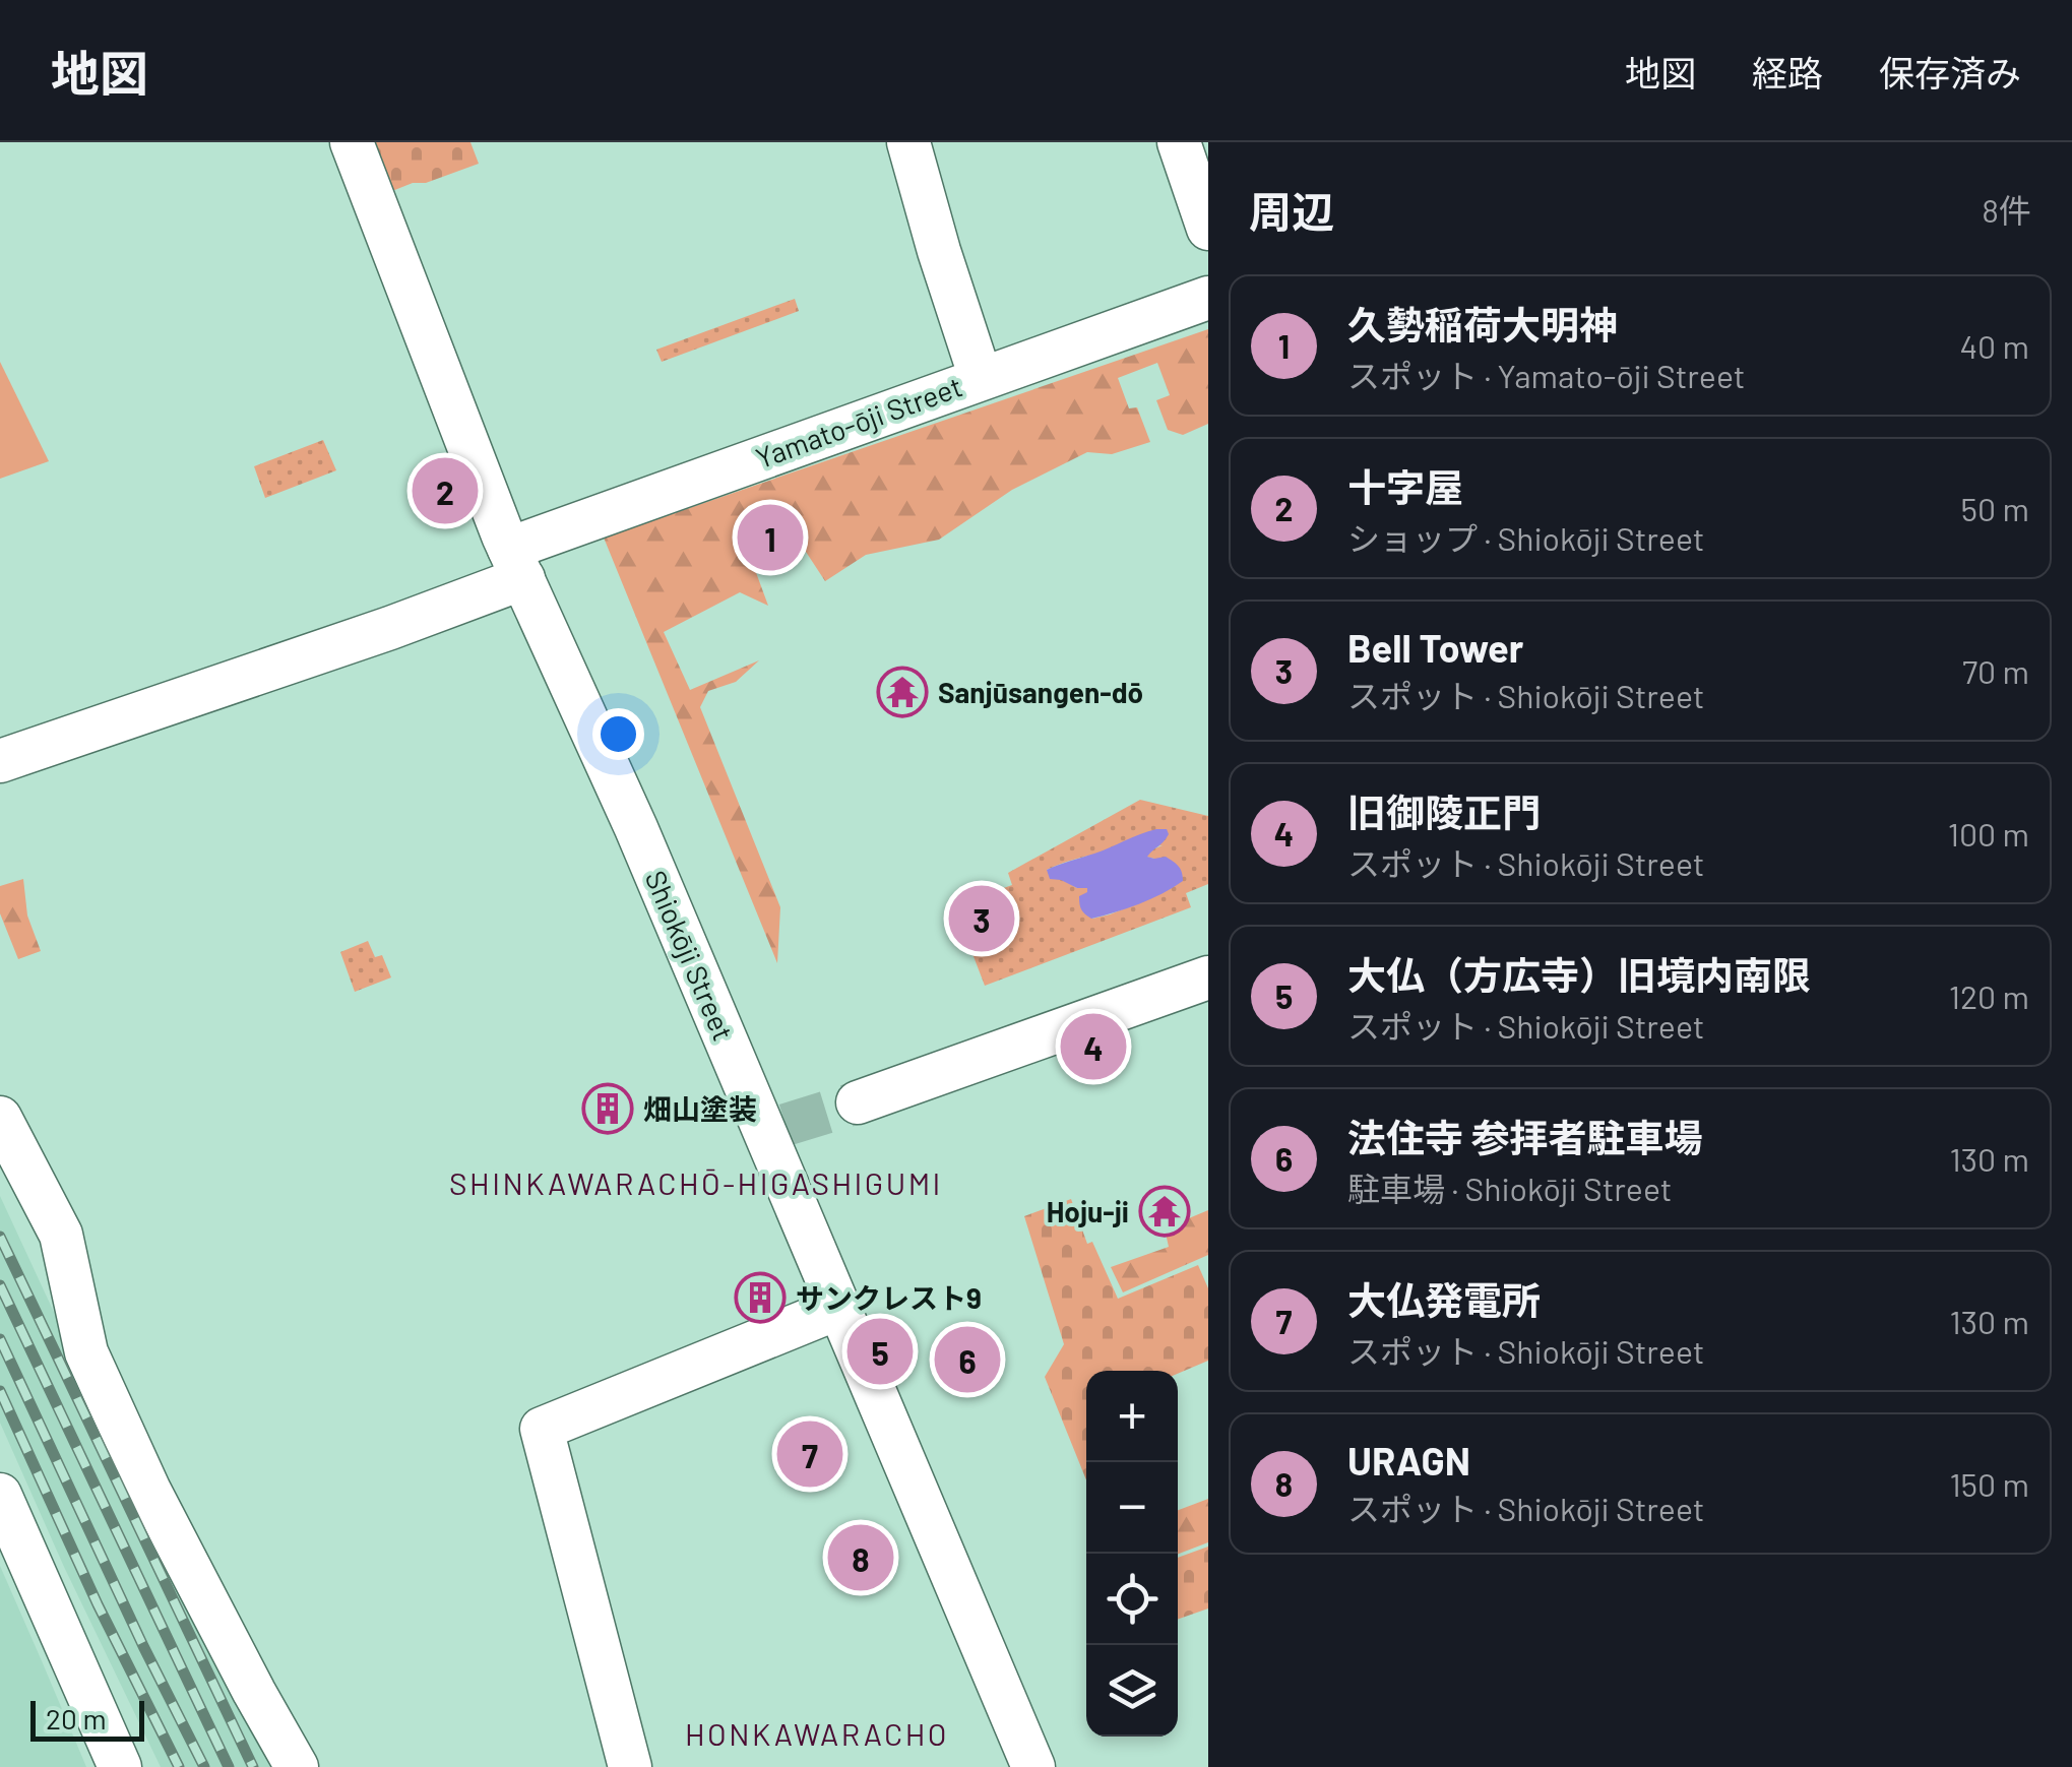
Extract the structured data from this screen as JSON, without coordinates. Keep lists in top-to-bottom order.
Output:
{
  "streets": {
    "street": ["Yamato-ōji Street", "Shiokōji Street"]
  },
  "crossings": [
    ["Yamato-ōji Street", "Shiokōji Street"]
  ],
  "districts": ["SHINKAWARACHŌ-HIGASHIGUMI", "HONKAWARACHO"],
  "places": {
    "temple": ["Sanjūsangen-dō", "Hoju-ji"],
    "building": ["畑山塗装", "サンクレスト9"]
  },
  "scale_bar": "20 m",
  "page": {
    "header": "地図",
    "nav": ["地図", "経路", "保存済み"],
    "heading": ["周辺", "8件"],
    "list": [
      {
        "mark": "1",
        "name": "久勢稲荷大明神",
        "note": "スポット · Yamato-ōji Street",
        "value": "40 m"
      },
      {
        "mark": "2",
        "name": "十字屋",
        "note": "ショップ · Shiokōji Street",
        "value": "50 m"
      },
      {
        "mark": "3",
        "name": "Bell Tower",
        "note": "スポット · Shiokōji Street",
        "value": "70 m"
      },
      {
        "mark": "4",
        "name": "旧御陵正門",
        "note": "スポット · Shiokōji Street",
        "value": "100 m"
      },
      {
        "mark": "5",
        "name": "大仏（方広寺）旧境内南限",
        "note": "スポット · Shiokōji Street",
        "value": "120 m"
      },
      {
        "mark": "6",
        "name": "法住寺 参拝者駐車場",
        "note": "駐車場 · Shiokōji Street",
        "value": "130 m"
      },
      {
        "mark": "7",
        "name": "大仏発電所",
        "note": "スポット · Shiokōji Street",
        "value": "130 m"
      },
      {
        "mark": "8",
        "name": "URAGN",
        "note": "スポット · Shiokōji Street",
        "value": "150 m"
      }
    ],
    "pins": [
      "2",
      "1",
      "3",
      "4",
      "5",
      "6",
      "7",
      "8"
    ],
    "map_buttons": ["+", "−"],
    "scale": "20 m"
  }
}
